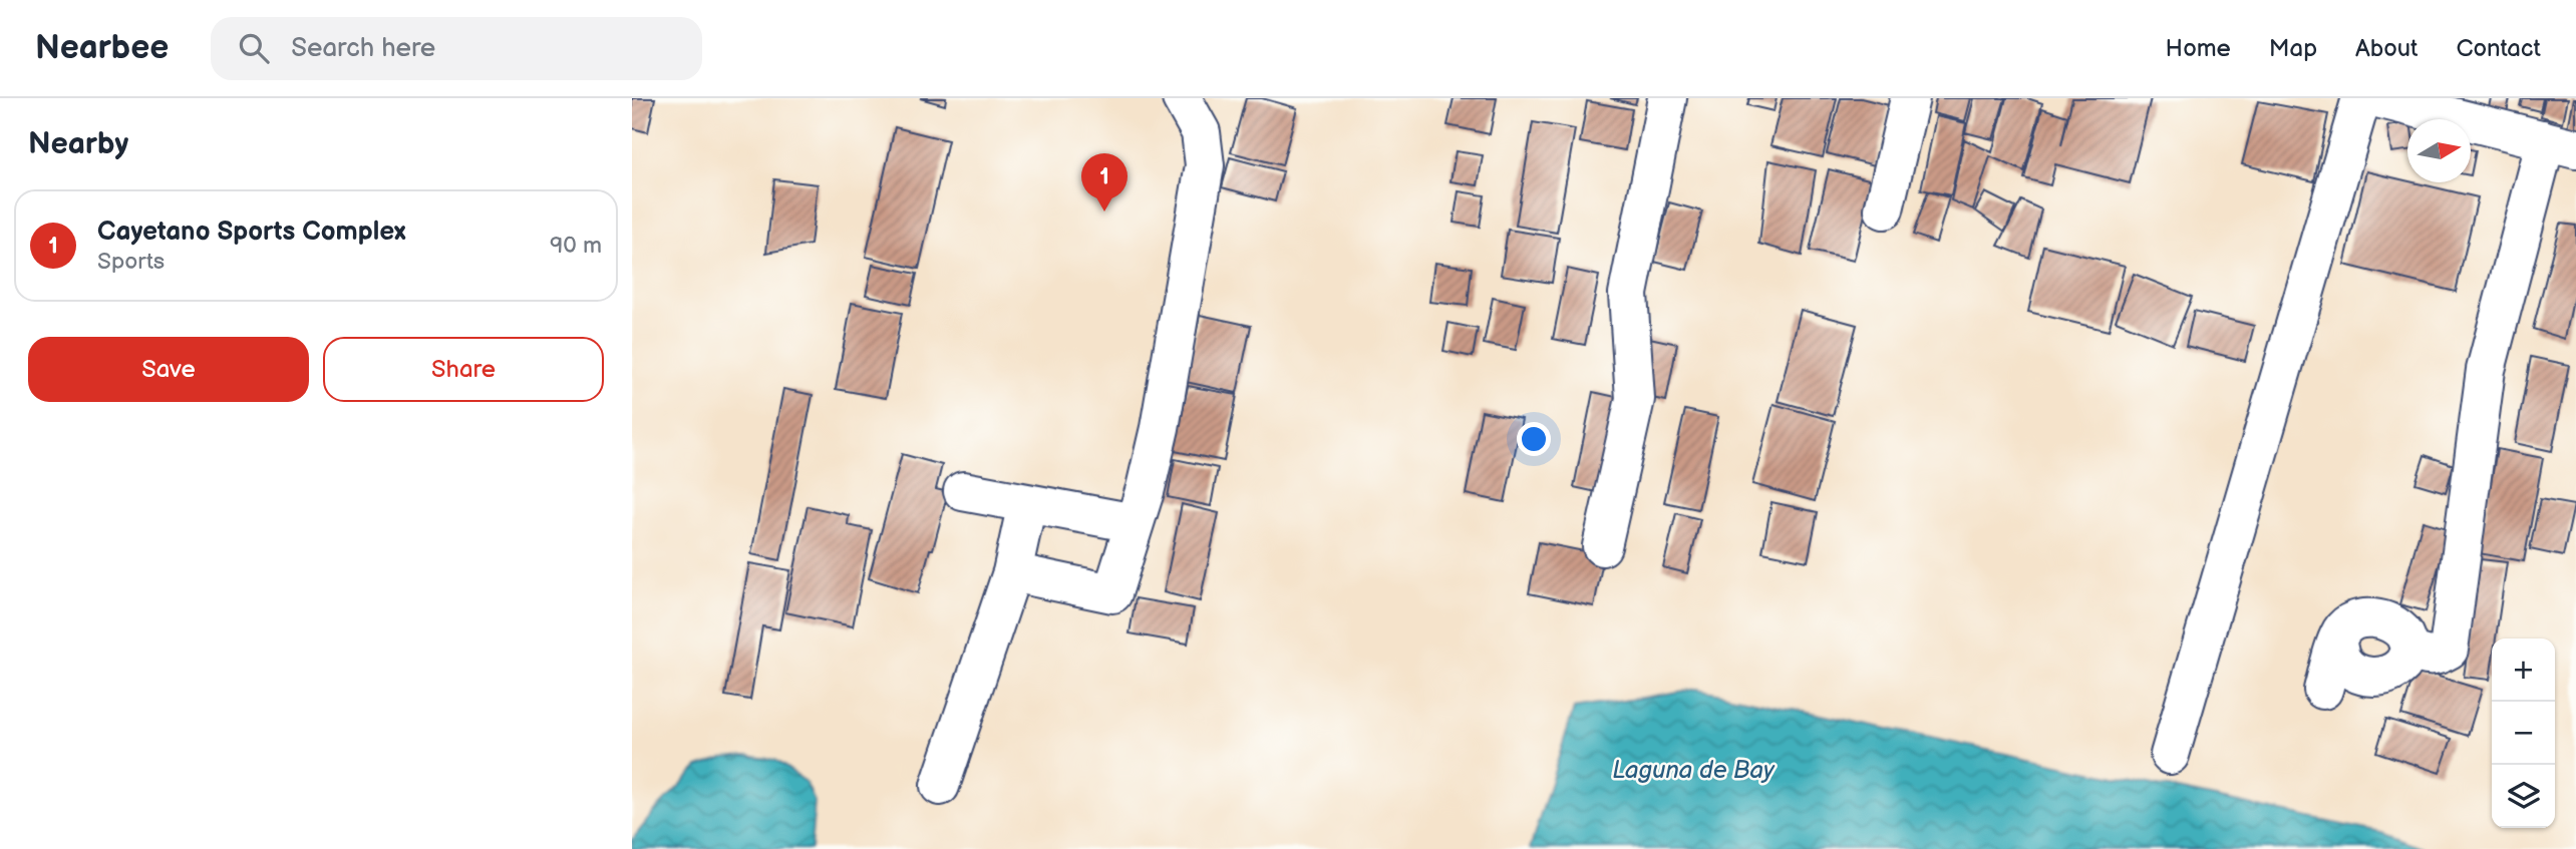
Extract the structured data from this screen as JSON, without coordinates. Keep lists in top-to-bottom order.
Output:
{
  "water": ["Laguna de Bay"],
  "north": "right",
  "page": {
    "header": "Nearbee",
    "search": "Search here",
    "nav": [
      "Home",
      "Map",
      "About",
      "Contact"
    ],
    "heading": "Nearby",
    "pins": "1",
    "list": [
      {
        "mark": "1",
        "name": "Cayetano Sports Complex",
        "note": "Sports",
        "value": "90 m"
      }
    ],
    "buttons": ["Save", "Share"],
    "map_buttons": ["+", "−"]
  }
}
